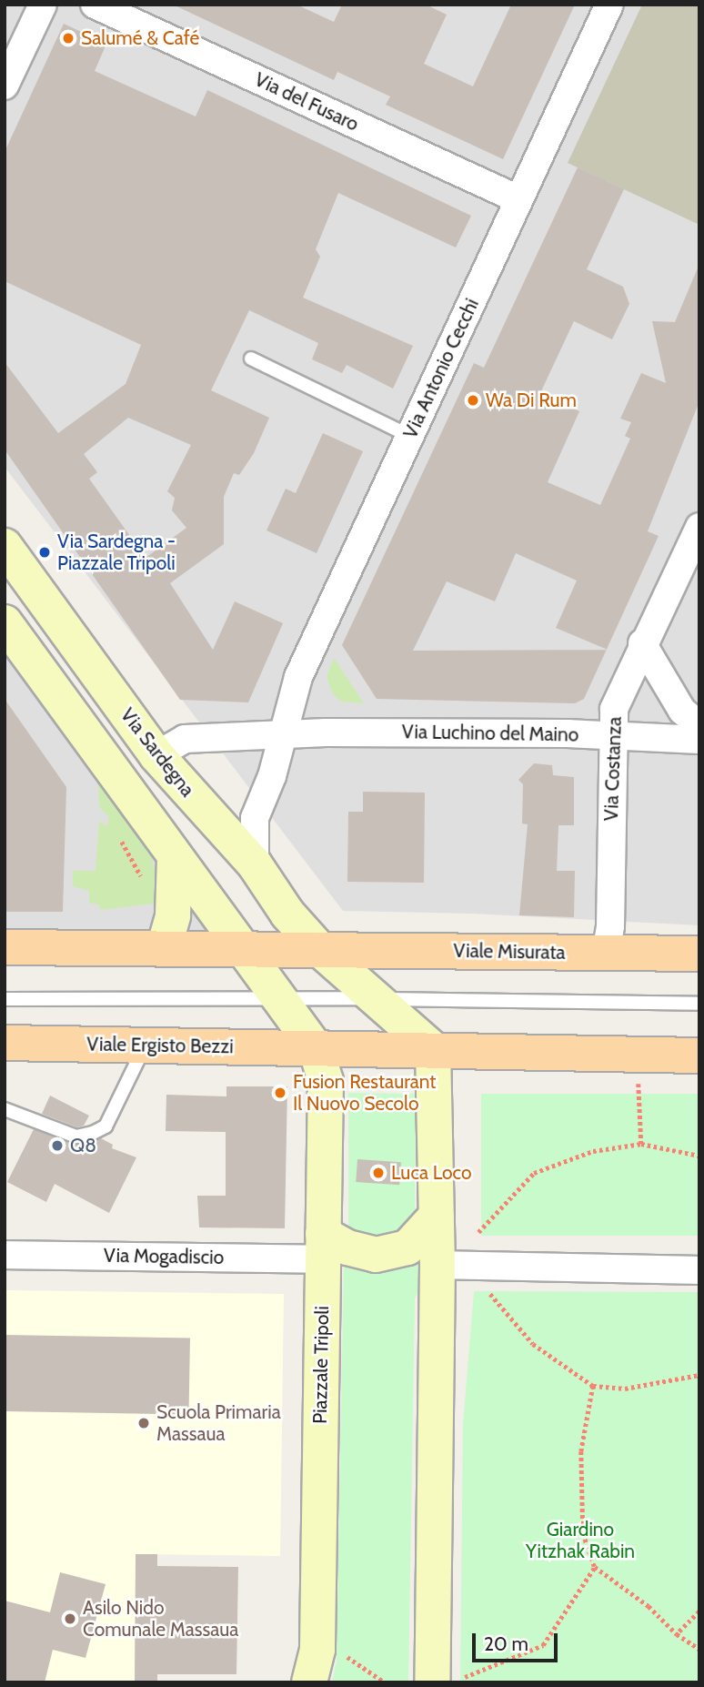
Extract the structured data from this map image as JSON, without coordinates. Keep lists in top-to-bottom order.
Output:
{
  "streets": {
    "main road": [
      "Via Sardegna",
      "Viale Misurata",
      "Viale Ergisto Bezzi",
      "Piazzale Tripoli"
    ],
    "street": [
      "Via del Fusaro",
      "Via Antonio Cecchi",
      "Via Luchino del Maino",
      "Via Costanza",
      "Via Mogadiscio"
    ]
  },
  "crossings": [
    ["Via del Fusaro", "Via Antonio Cecchi"],
    ["Via Antonio Cecchi", "Via Luchino del Maino"],
    ["Via Antonio Cecchi", "Via Sardegna"],
    ["Via Luchino del Maino", "Via Costanza"],
    ["Via Sardegna", "Viale Misurata"],
    ["Via Costanza", "Viale Misurata"],
    ["Viale Ergisto Bezzi", "Piazzale Tripoli"],
    ["Via Mogadiscio", "Piazzale Tripoli"]
  ],
  "parks": ["Giardino Yitzhak Rabin"],
  "places": [
    "Salumé & Café",
    "Wa Di Rum",
    "Via Sardegna - Piazzale Tripoli",
    "Fusion Restaurant Il Nuovo Secolo",
    "Q8",
    "Luca Loco",
    "Scuola Primaria Massaua",
    "Asilo Nido Comunale Massaua"
  ],
  "scale_bar": "20 m"
}
